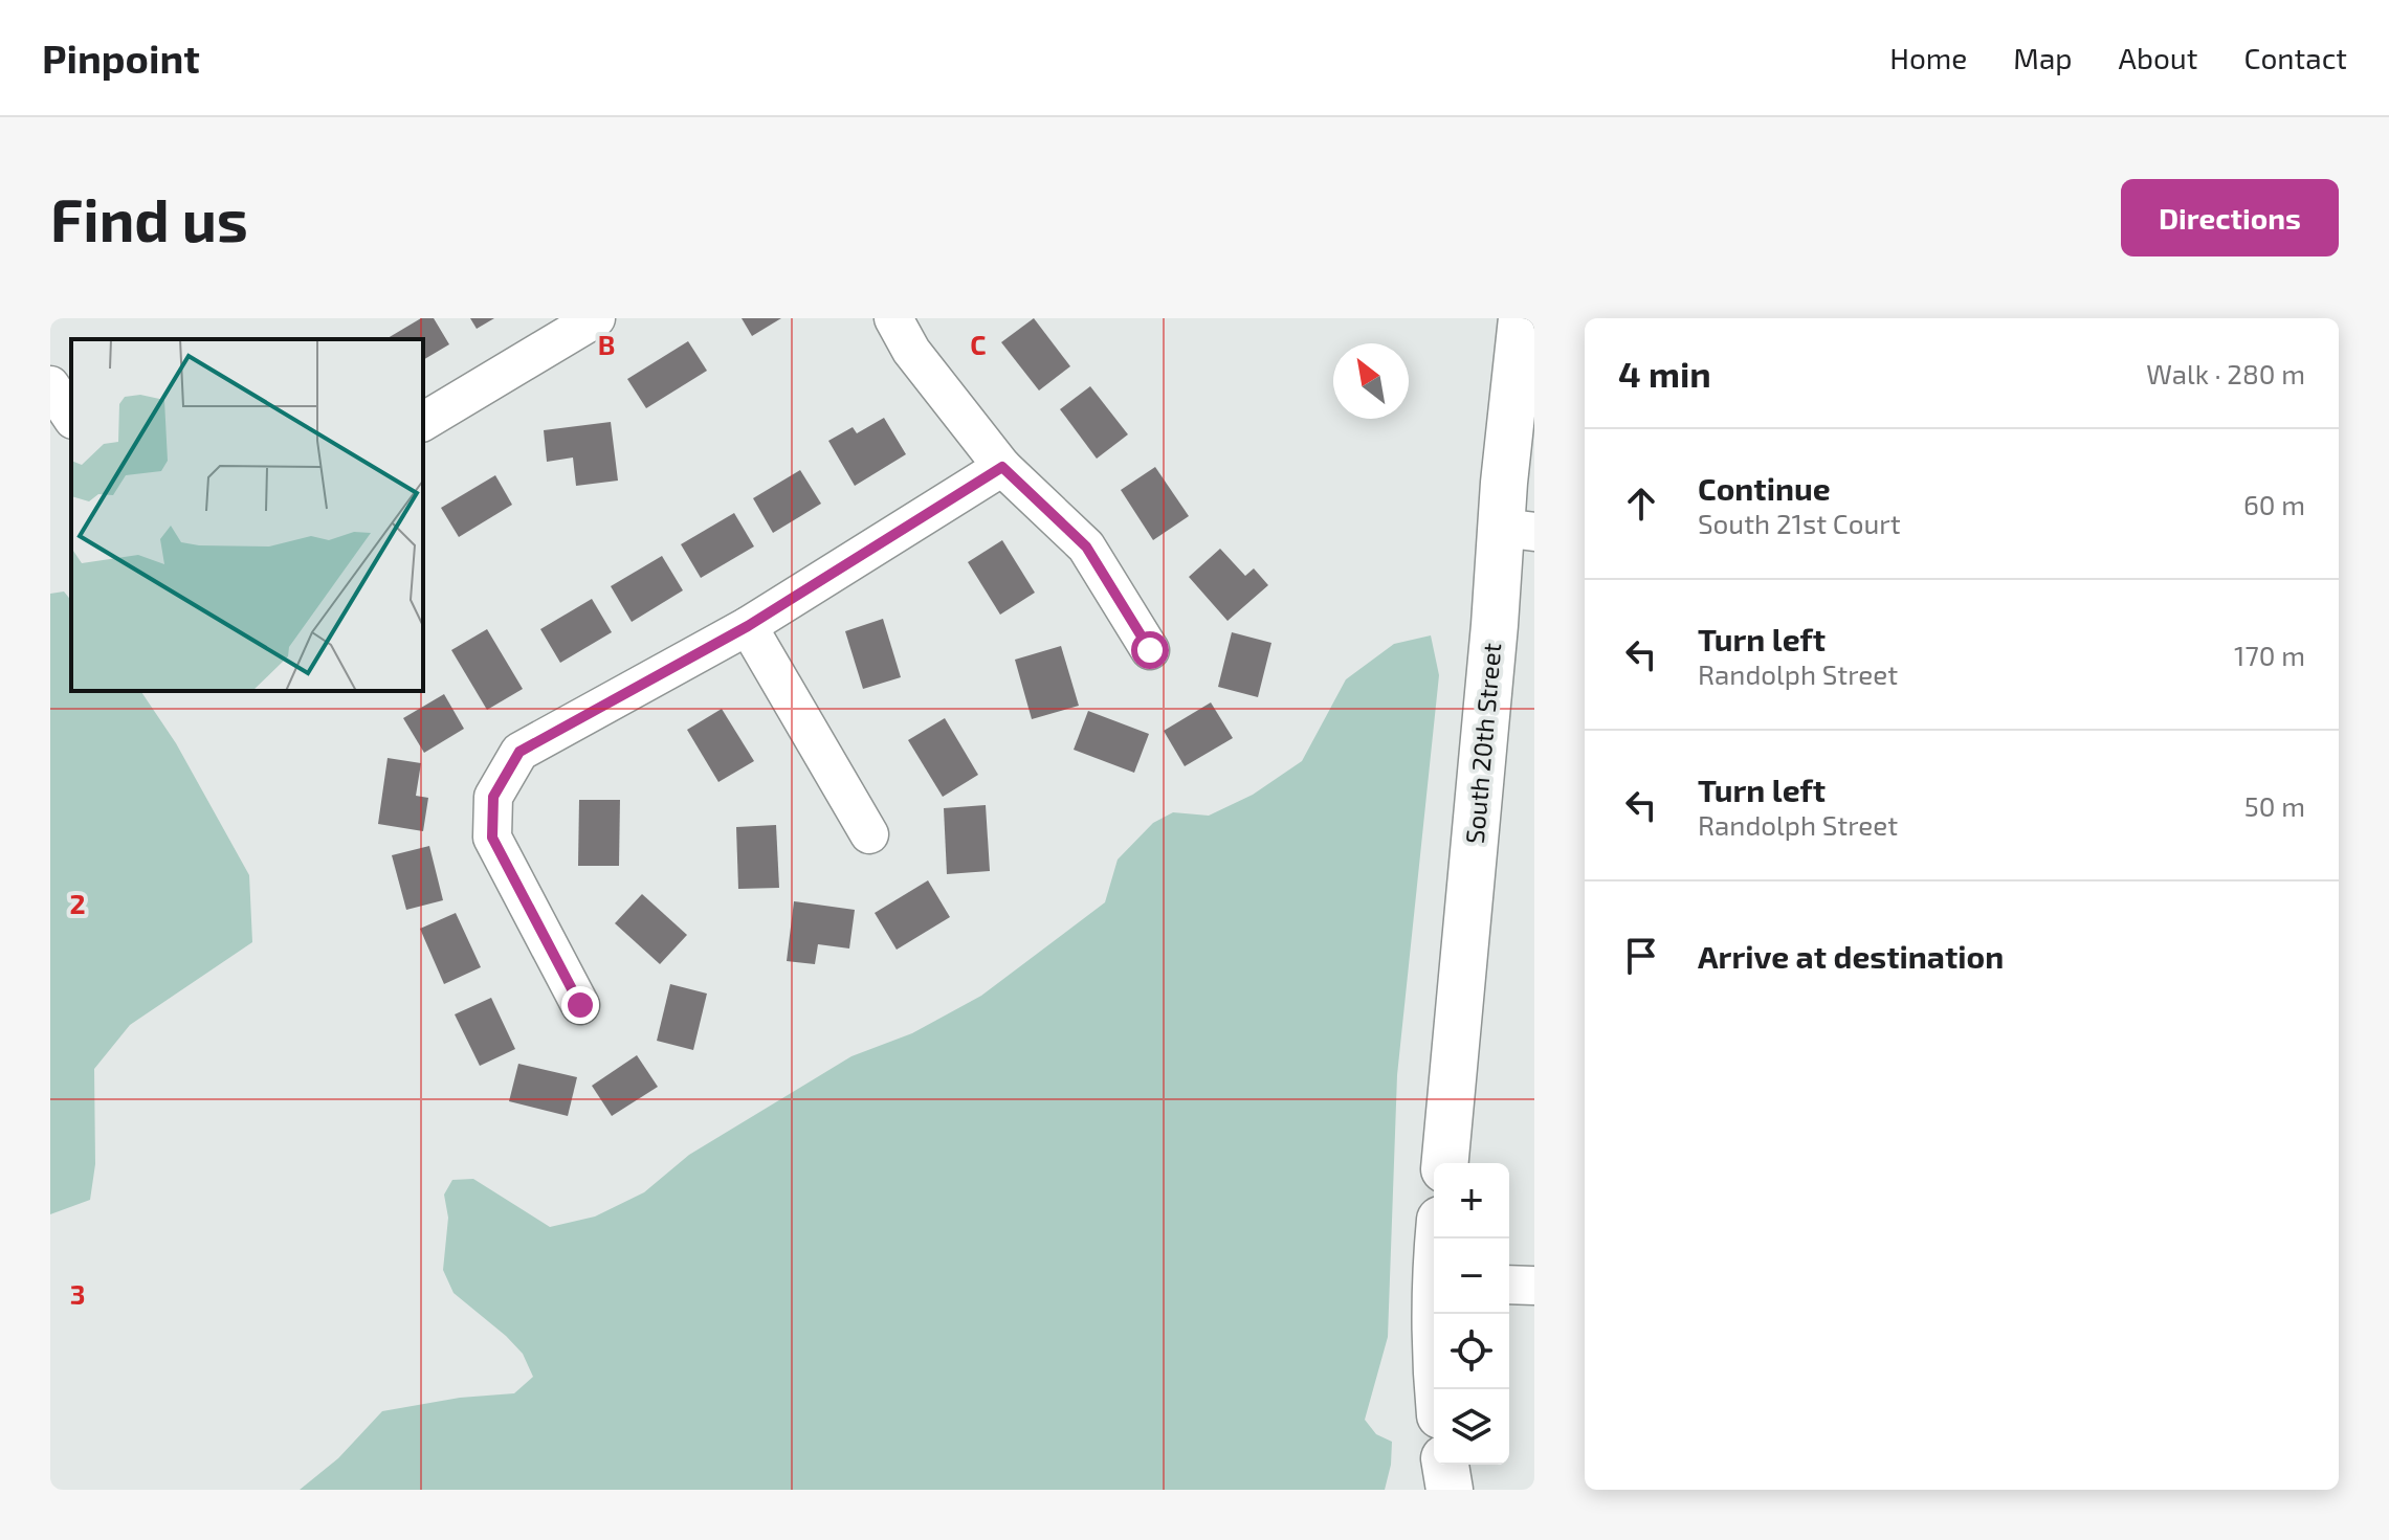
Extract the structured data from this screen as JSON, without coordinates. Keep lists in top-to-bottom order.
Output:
{
  "streets": {
    "main road": ["South 20th Street"]
  },
  "north": "top left",
  "page": {
    "header": "Pinpoint",
    "nav": [
      "Home",
      "Map",
      "About",
      "Contact"
    ],
    "buttons": "Directions",
    "title": "Find us",
    "heading": ["4 min", "Walk · 280 m"],
    "list": [
      ["Continue", "South 21st Court", "60 m"],
      ["Turn left", "Randolph Street", "170 m"],
      ["Turn left", "Randolph Street", "50 m"],
      "Arrive at destination"
    ],
    "map_buttons": ["+", "−"]
  },
  "grid": {
    "columns": ["B", "C"],
    "rows": ["2", "3"]
  }
}
